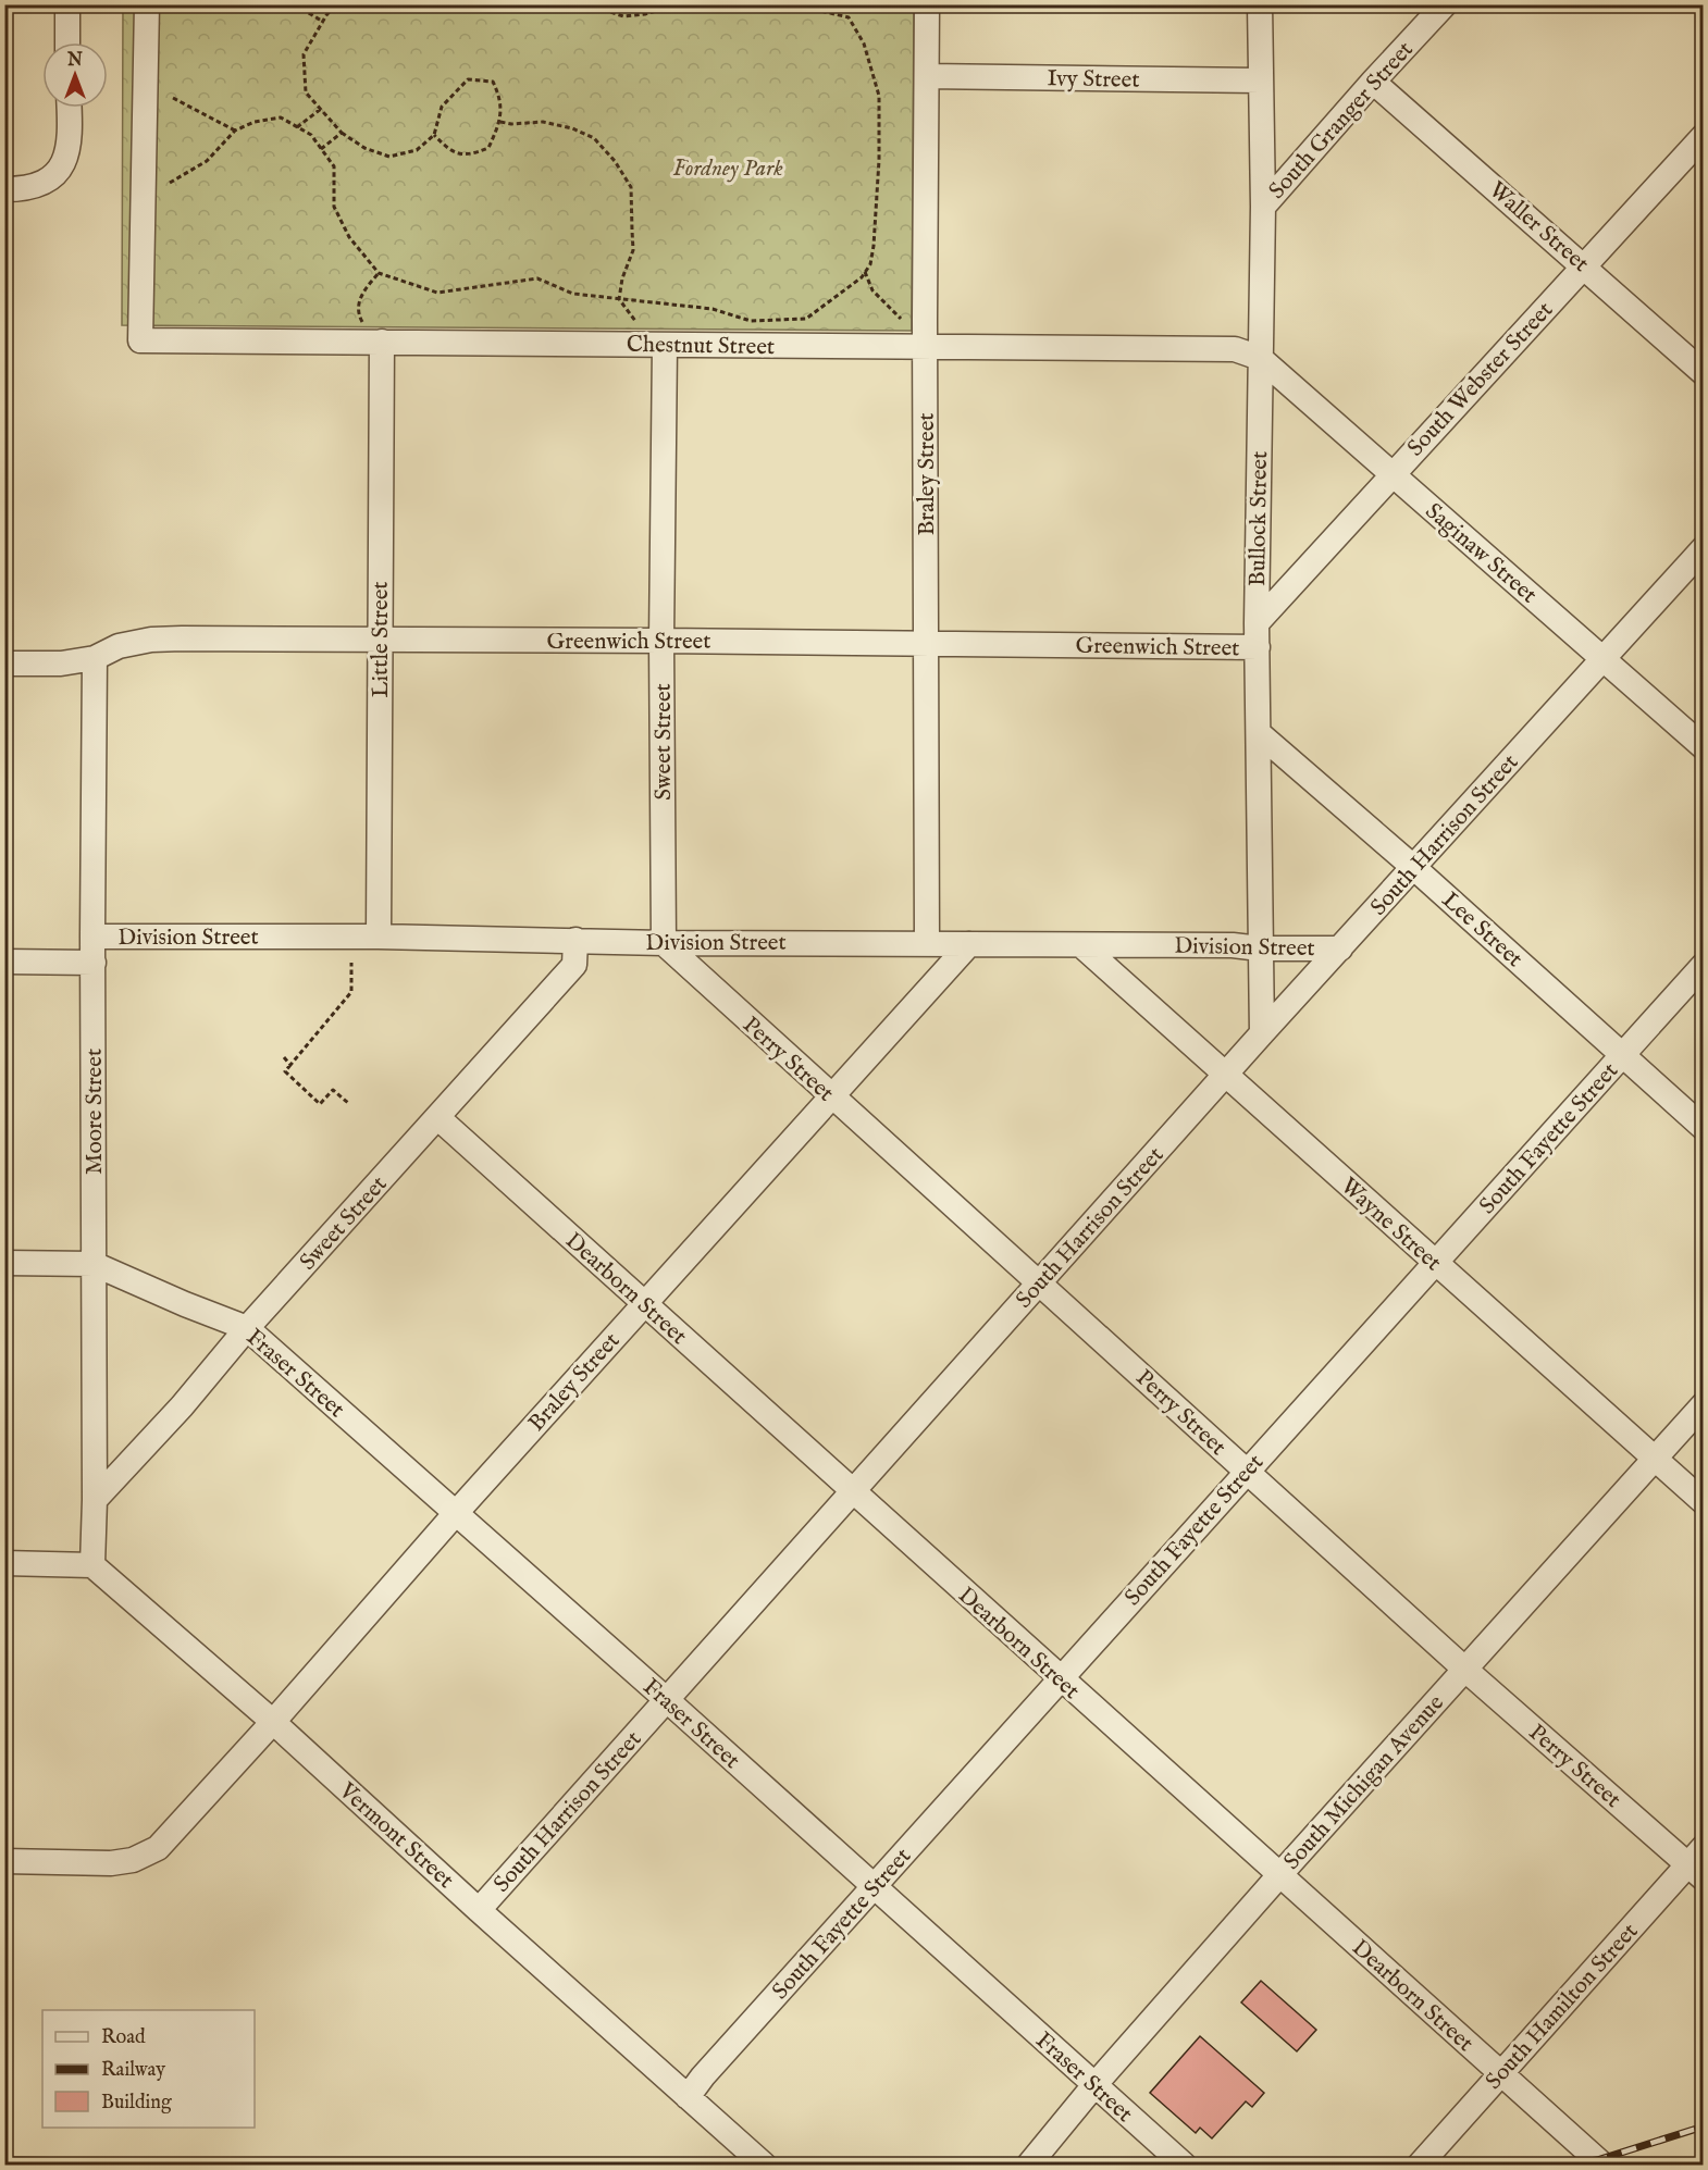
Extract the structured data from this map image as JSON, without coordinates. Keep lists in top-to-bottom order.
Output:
{
  "streets": {
    "street": [
      "Ivy Street",
      "South Granger Street",
      "Waller Street",
      "Chestnut Street",
      "South Webster Street",
      "Braley Street",
      "Bullock Street",
      "Saginaw Street",
      "Little Street",
      "Greenwich Street",
      "Sweet Street",
      "South Harrison Street",
      "Lee Street",
      "Division Street",
      "Perry Street",
      "Moore Street",
      "South Fayette Street",
      "Wayne Street",
      "Dearborn Street",
      "Fraser Street",
      "South Michigan Avenue",
      "Vermont Street",
      "South Hamilton Street"
    ]
  },
  "crossings": [
    ["Ivy Street", "Braley Street"],
    ["Ivy Street", "Bullock Street"],
    ["South Granger Street", "Waller Street"],
    ["South Granger Street", "Bullock Street"],
    ["Waller Street", "South Webster Street"],
    ["Chestnut Street", "Braley Street"],
    ["Chestnut Street", "Bullock Street"],
    ["Chestnut Street", "Saginaw Street"],
    ["Chestnut Street", "Little Street"],
    ["Chestnut Street", "Sweet Street"],
    ["South Webster Street", "Bullock Street"],
    ["South Webster Street", "Saginaw Street"],
    ["South Webster Street", "Greenwich Street"],
    ["Braley Street", "Greenwich Street"],
    ["Braley Street", "Division Street"],
    ["Braley Street", "Perry Street"],
    ["Braley Street", "Dearborn Street"],
    ["Braley Street", "Fraser Street"],
    ["Braley Street", "Vermont Street"],
    ["Bullock Street", "Saginaw Street"],
    ["Bullock Street", "Greenwich Street"],
    ["Bullock Street", "South Harrison Street"],
    ["Bullock Street", "Lee Street"],
    ["Bullock Street", "Division Street"],
    ["Saginaw Street", "South Harrison Street"],
    ["Little Street", "Greenwich Street"],
    ["Little Street", "Division Street"],
    ["Greenwich Street", "Sweet Street"],
    ["Greenwich Street", "Moore Street"],
    ["Sweet Street", "Division Street"],
    ["Sweet Street", "Perry Street"],
    ["Sweet Street", "Moore Street"],
    ["Sweet Street", "Dearborn Street"],
    ["Sweet Street", "Fraser Street"],
    ["South Harrison Street", "Lee Street"],
    ["South Harrison Street", "Division Street"],
    ["South Harrison Street", "Perry Street"],
    ["South Harrison Street", "Wayne Street"],
    ["South Harrison Street", "Dearborn Street"],
    ["South Harrison Street", "Fraser Street"],
    ["South Harrison Street", "Vermont Street"],
    ["Lee Street", "South Fayette Street"],
    ["Division Street", "Perry Street"],
    ["Division Street", "Moore Street"],
    ["Division Street", "Wayne Street"],
    ["Perry Street", "South Fayette Street"],
    ["Perry Street", "South Michigan Avenue"],
    ["Perry Street", "South Hamilton Street"],
    ["Moore Street", "Fraser Street"],
    ["Moore Street", "Vermont Street"],
    ["South Fayette Street", "Wayne Street"],
    ["South Fayette Street", "Dearborn Street"],
    ["South Fayette Street", "Fraser Street"],
    ["South Fayette Street", "Vermont Street"],
    ["Wayne Street", "South Michigan Avenue"],
    ["Dearborn Street", "South Michigan Avenue"],
    ["Dearborn Street", "South Hamilton Street"],
    ["Fraser Street", "South Michigan Avenue"]
  ],
  "parks": ["Fordney Park"],
  "legend": ["Road", "Railway", "Building"],
  "north": "top"
}
